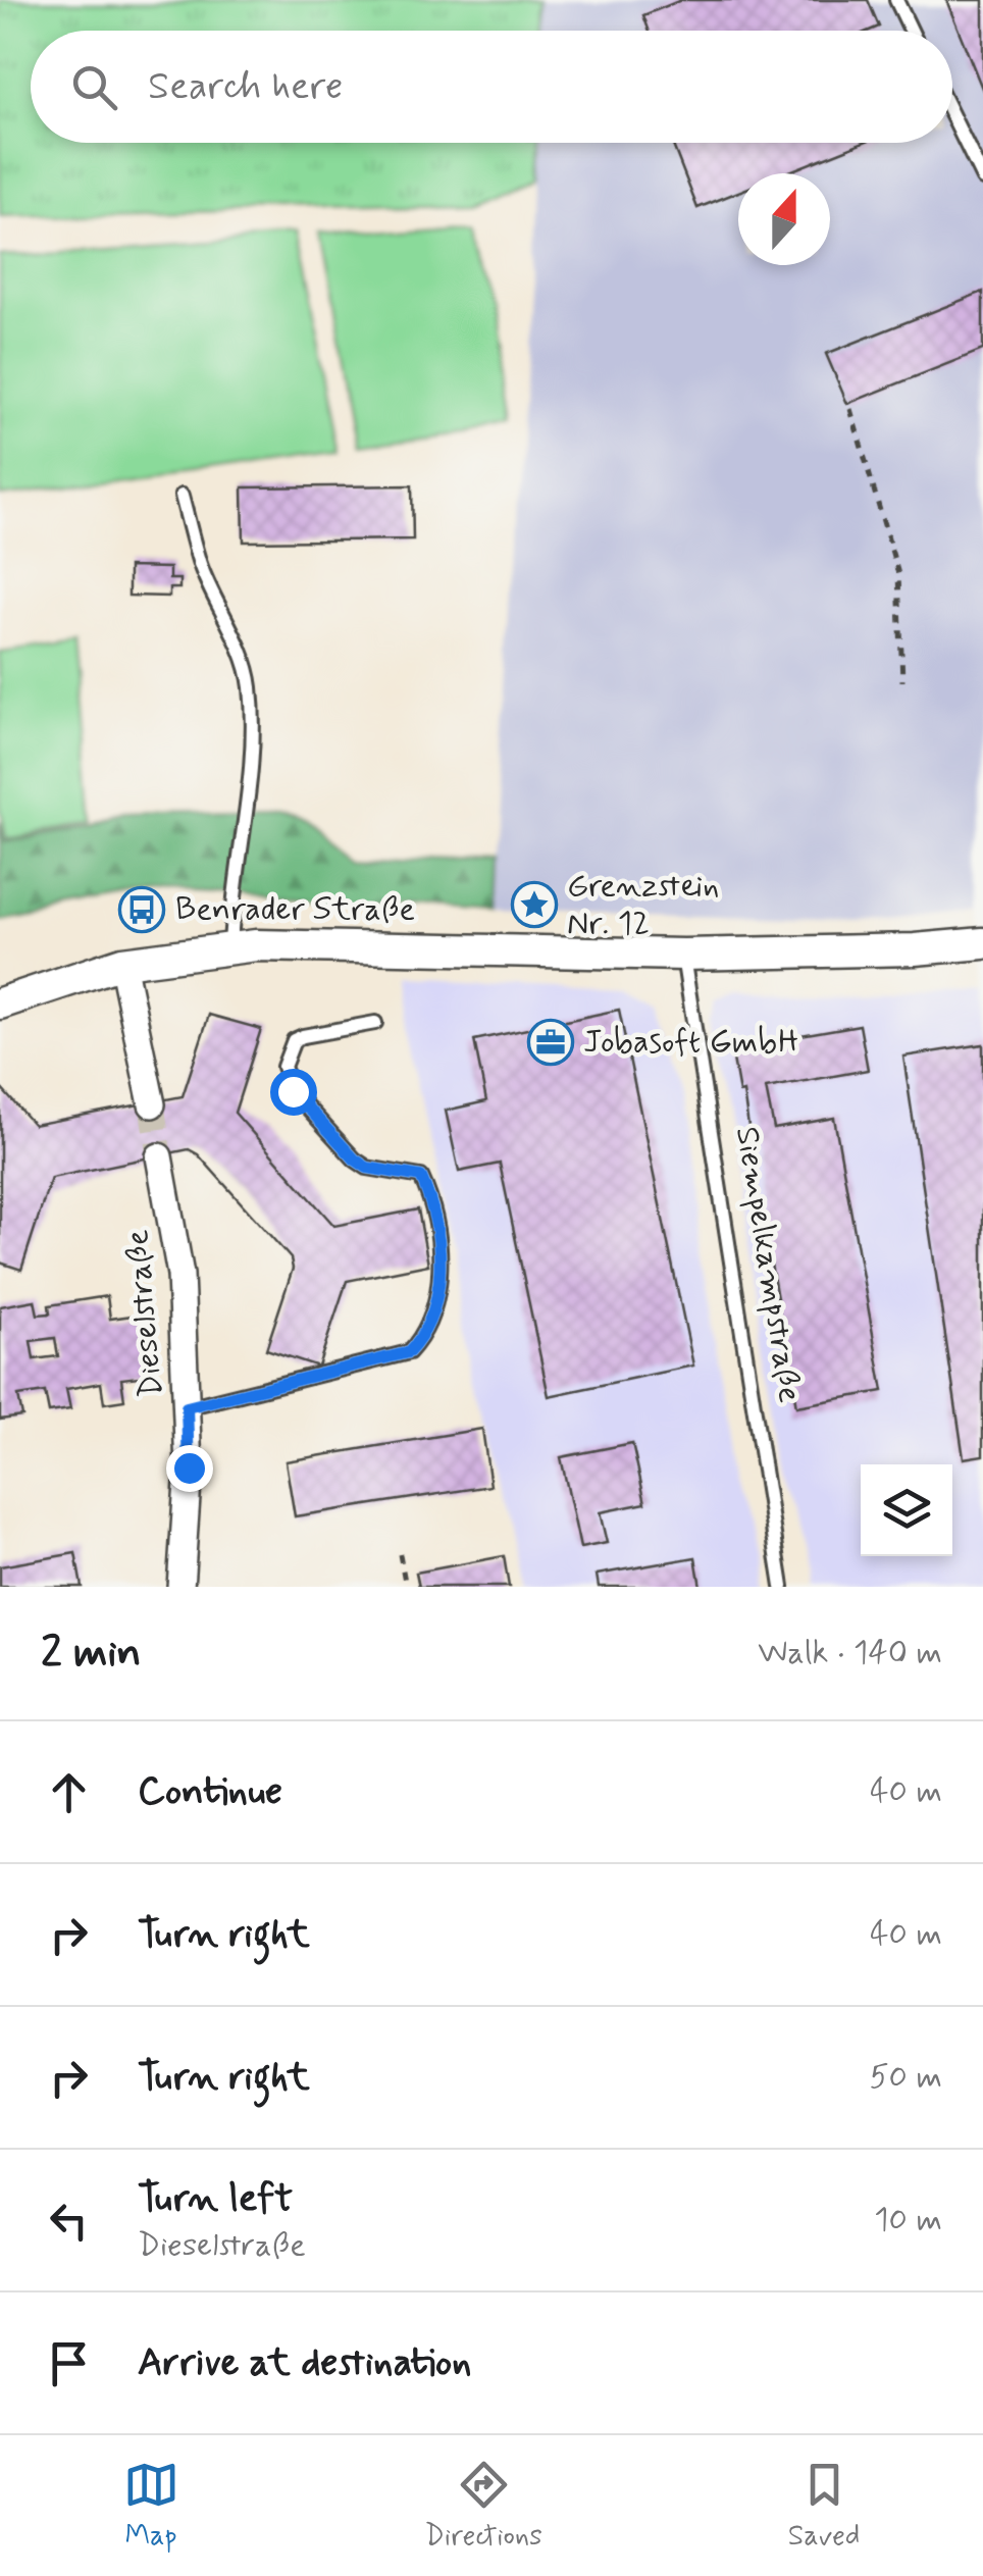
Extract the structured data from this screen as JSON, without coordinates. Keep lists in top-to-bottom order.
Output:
{
  "streets": {
    "street": ["Dieselstraße"],
    "lane": ["Siempelkampstraße"]
  },
  "places": {
    "place": ["Grenzstein Nr. 12"],
    "bus stop": ["Benrader Straße"],
    "office": ["Jobasoft GmbH"]
  },
  "north": "top",
  "page": {
    "search": "Search here",
    "heading": ["2 min", "Walk · 140 m"],
    "list": [
      ["Continue", "40 m"],
      ["Turn right", "40 m"],
      ["Turn right", "50 m"],
      ["Turn left", "Dieselstraße", "10 m"],
      "Arrive at destination"
    ],
    "nav": ["Map", "Directions", "Saved"]
  }
}
